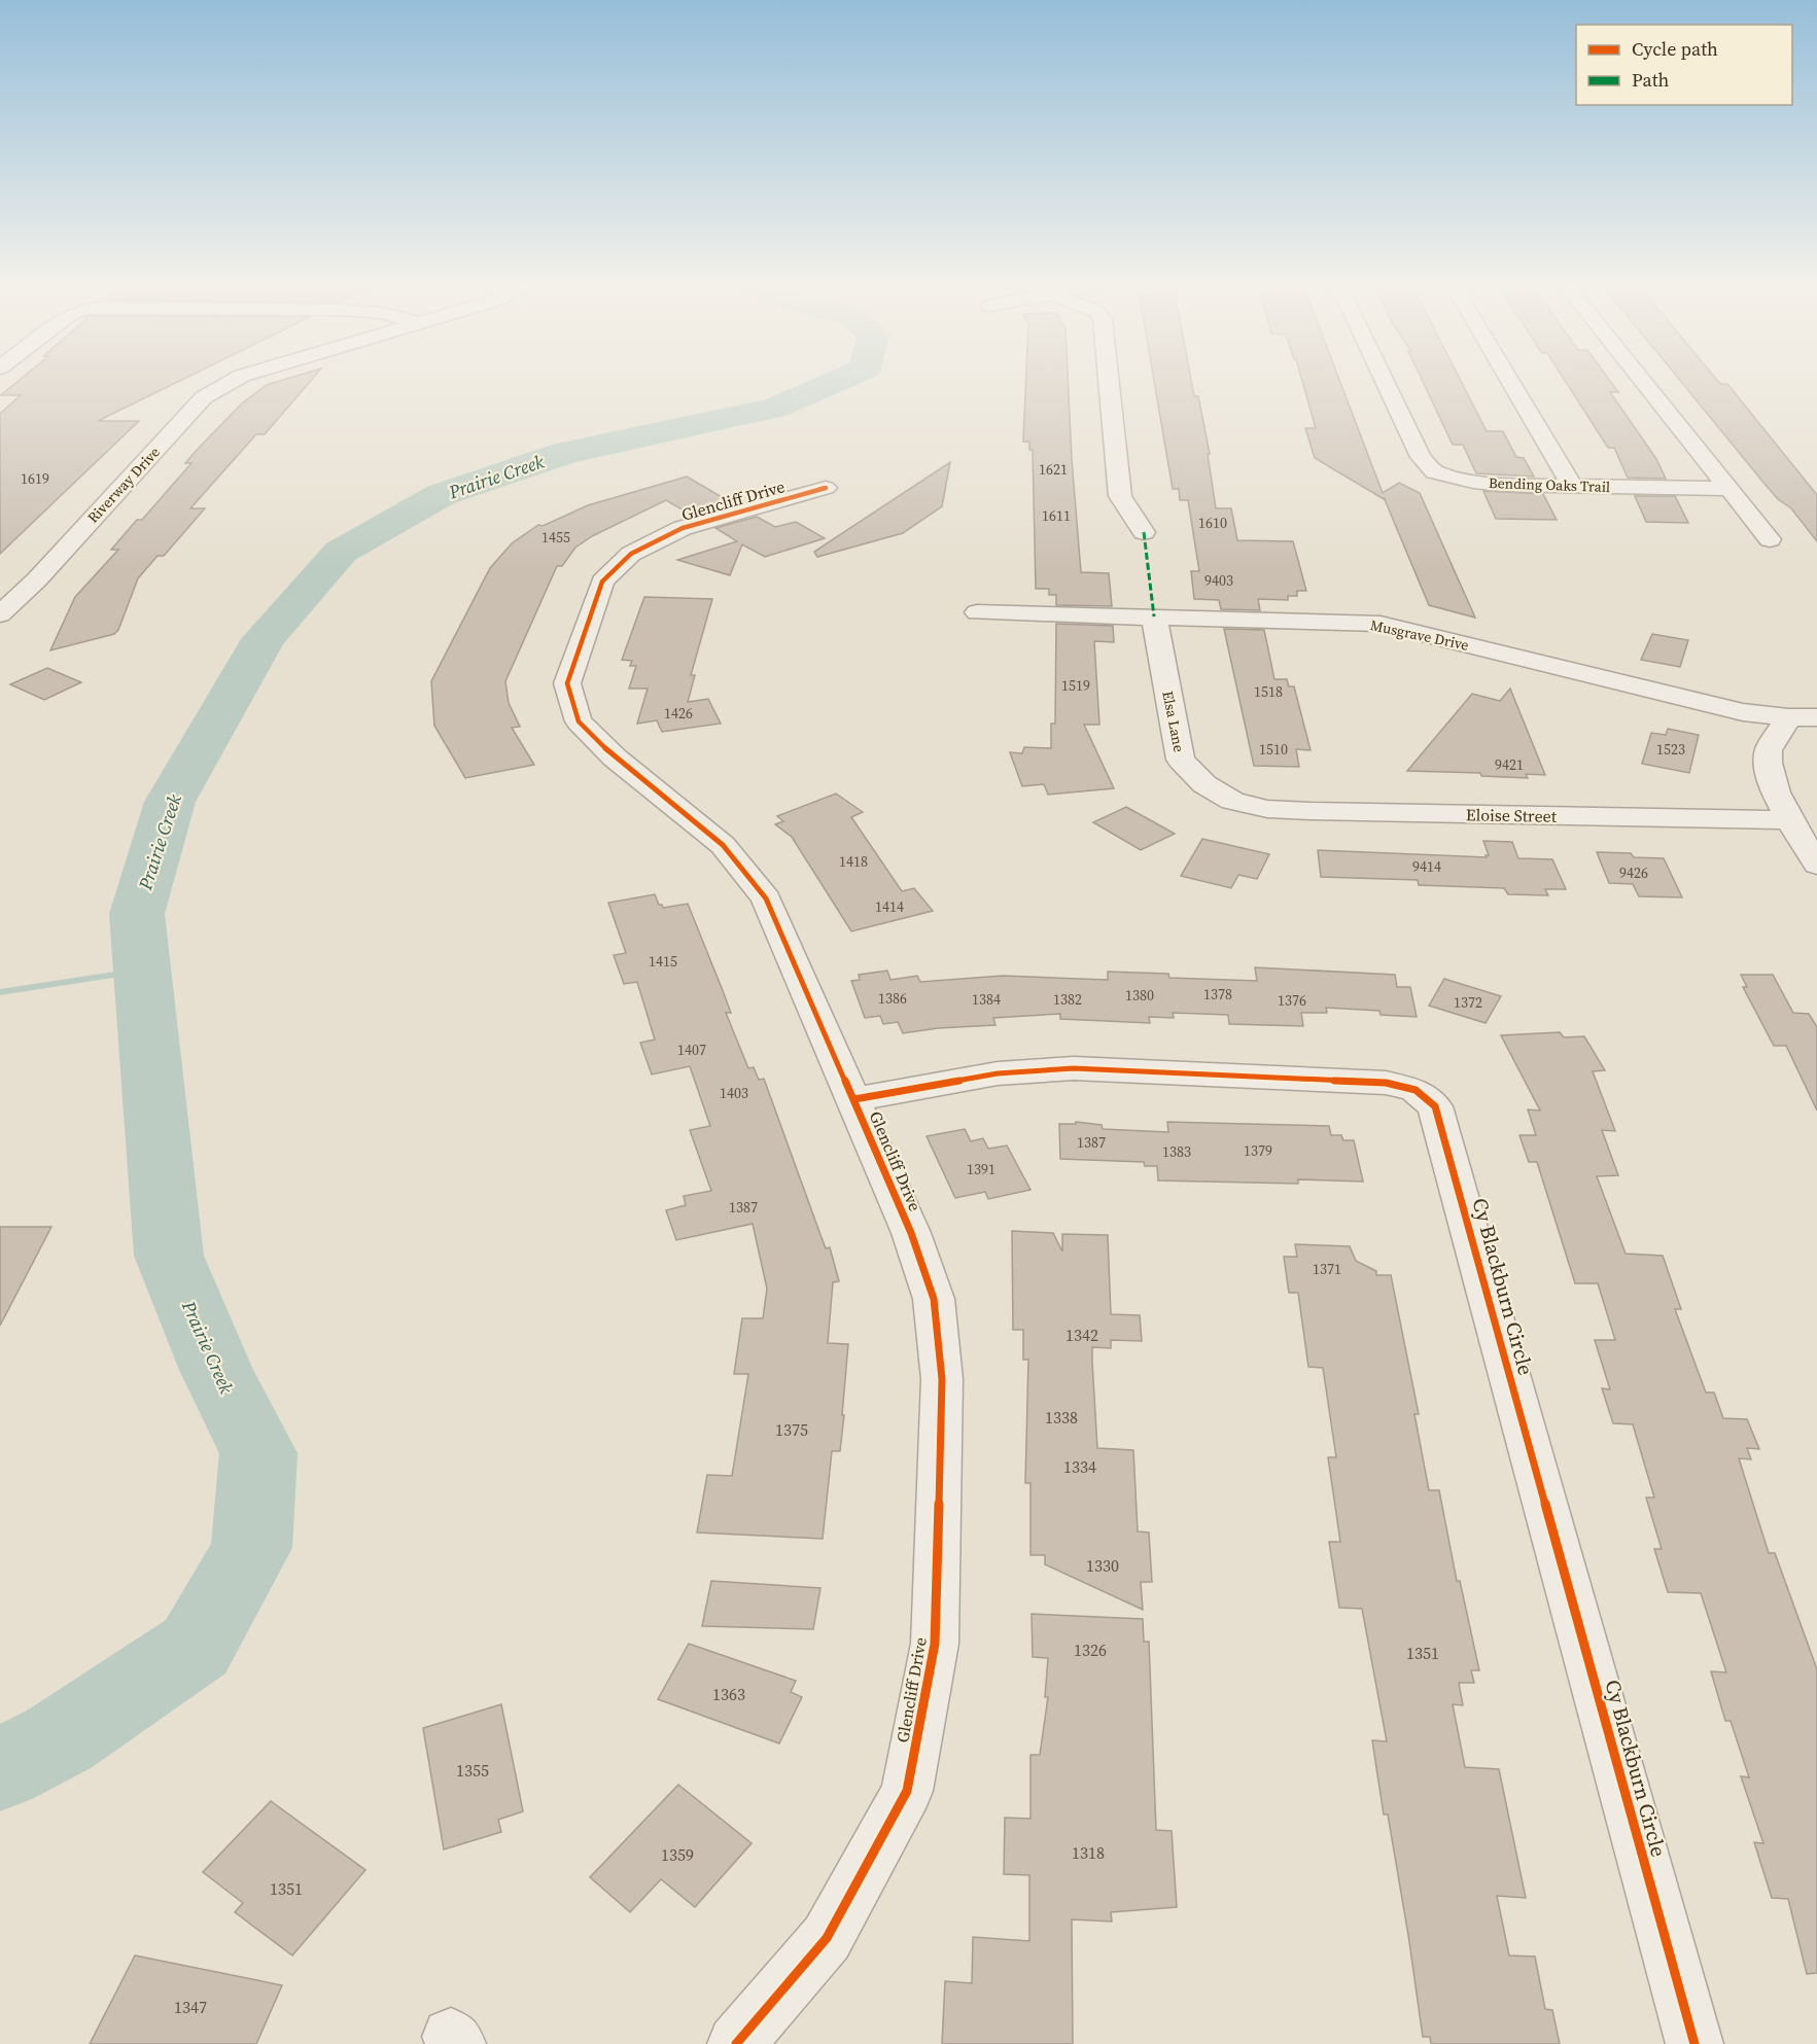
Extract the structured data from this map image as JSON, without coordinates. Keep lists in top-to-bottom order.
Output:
{
  "streets": {
    "street": [
      "Riverway Drive",
      "Bending Oaks Trail",
      "Glencliff Drive",
      "Musgrave Drive",
      "Elsa Lane",
      "Eloise Street",
      "Cy Blackburn Circle"
    ]
  },
  "crossings": [
    ["Glencliff Drive", "Cy Blackburn Circle"],
    ["Musgrave Drive", "Elsa Lane"],
    ["Elsa Lane", "Eloise Street"]
  ],
  "water": ["Prairie Creek"],
  "house_numbers": [
    "1621",
    "1619",
    "1611",
    "1610",
    "1455",
    "9403",
    "1519",
    "1518",
    "1426",
    "1510",
    "1523",
    "9421",
    "1418",
    "9414",
    "9426",
    "1414",
    "1415",
    "1378",
    "1380",
    "1386",
    "1384",
    "1382",
    "1376",
    "1372",
    "1407",
    "1403",
    "1387",
    "1379",
    "1383",
    "1391",
    "1387",
    "1371",
    "1342",
    "1338",
    "1375",
    "1334",
    "1330",
    "1326",
    "1351",
    "1363",
    "1355",
    "1318",
    "1359",
    "1351",
    "1347"
  ],
  "legend": ["Cycle path", "Path"]
}
